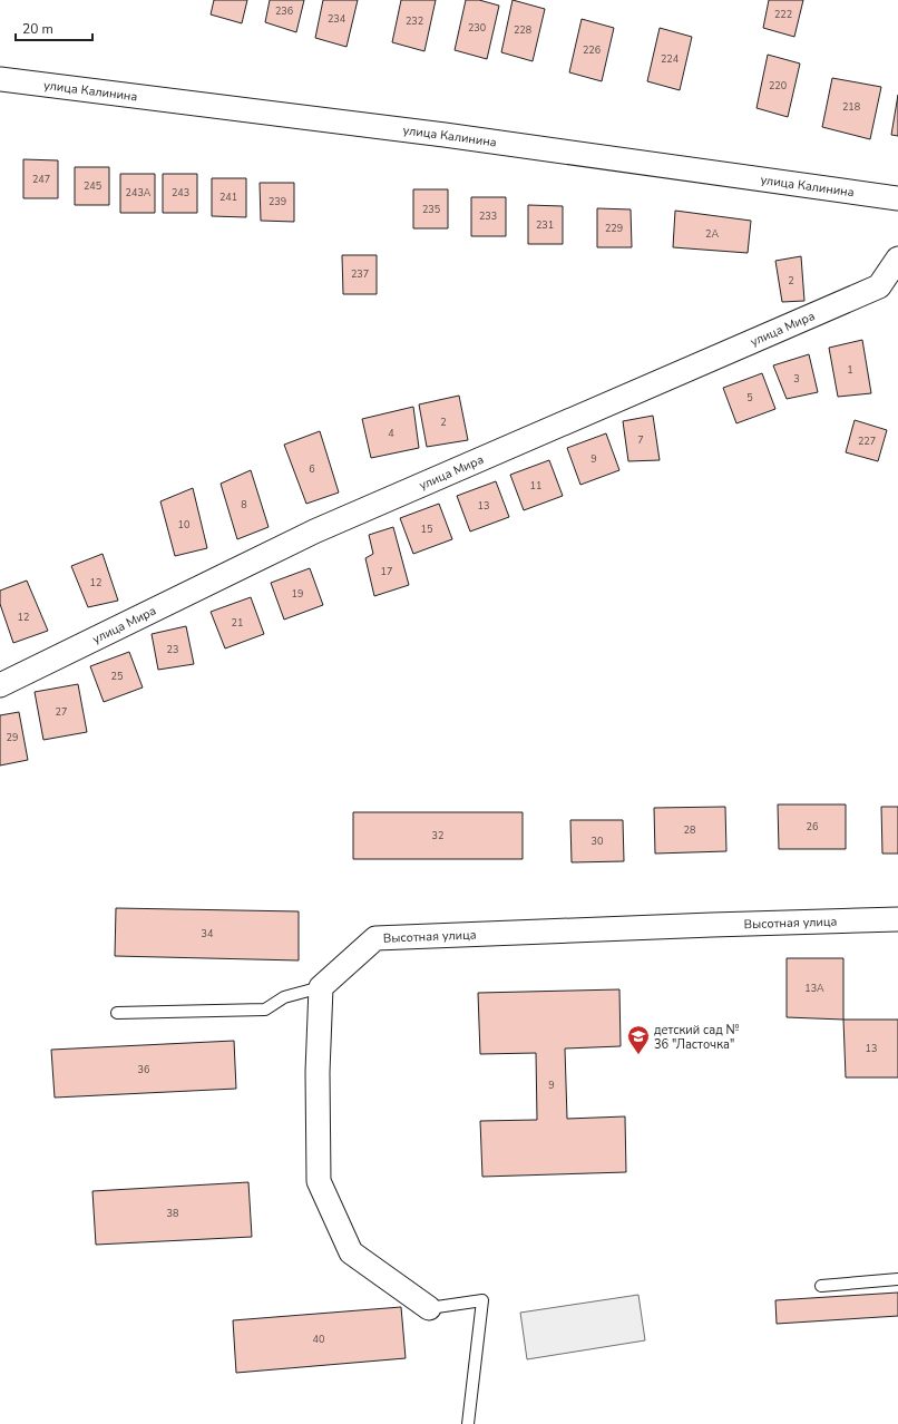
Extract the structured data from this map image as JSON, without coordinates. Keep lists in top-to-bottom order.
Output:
{
  "streets": {
    "street": ["улица Калинина", "улица Мира", "Высотная улица"]
  },
  "places": {
    "school or university": ["детский сад № 36 \"Ласточка\""]
  },
  "house_numbers": [
    "236",
    "222",
    "234",
    "232",
    "230",
    "228",
    "226",
    "224",
    "220",
    "218",
    "247",
    "245",
    "243А",
    "243",
    "241",
    "239",
    "235",
    "233",
    "231",
    "229",
    "2А",
    "237",
    "2",
    "1",
    "3",
    "5",
    "2",
    "4",
    "7",
    "227",
    "9",
    "6",
    "11",
    "8",
    "13",
    "10",
    "15",
    "17",
    "12",
    "19",
    "12",
    "21",
    "23",
    "25",
    "27",
    "29",
    "26",
    "28",
    "32",
    "30",
    "34",
    "13А",
    "13",
    "36",
    "9",
    "38",
    "40"
  ],
  "scale_bar": "20 m"
}
